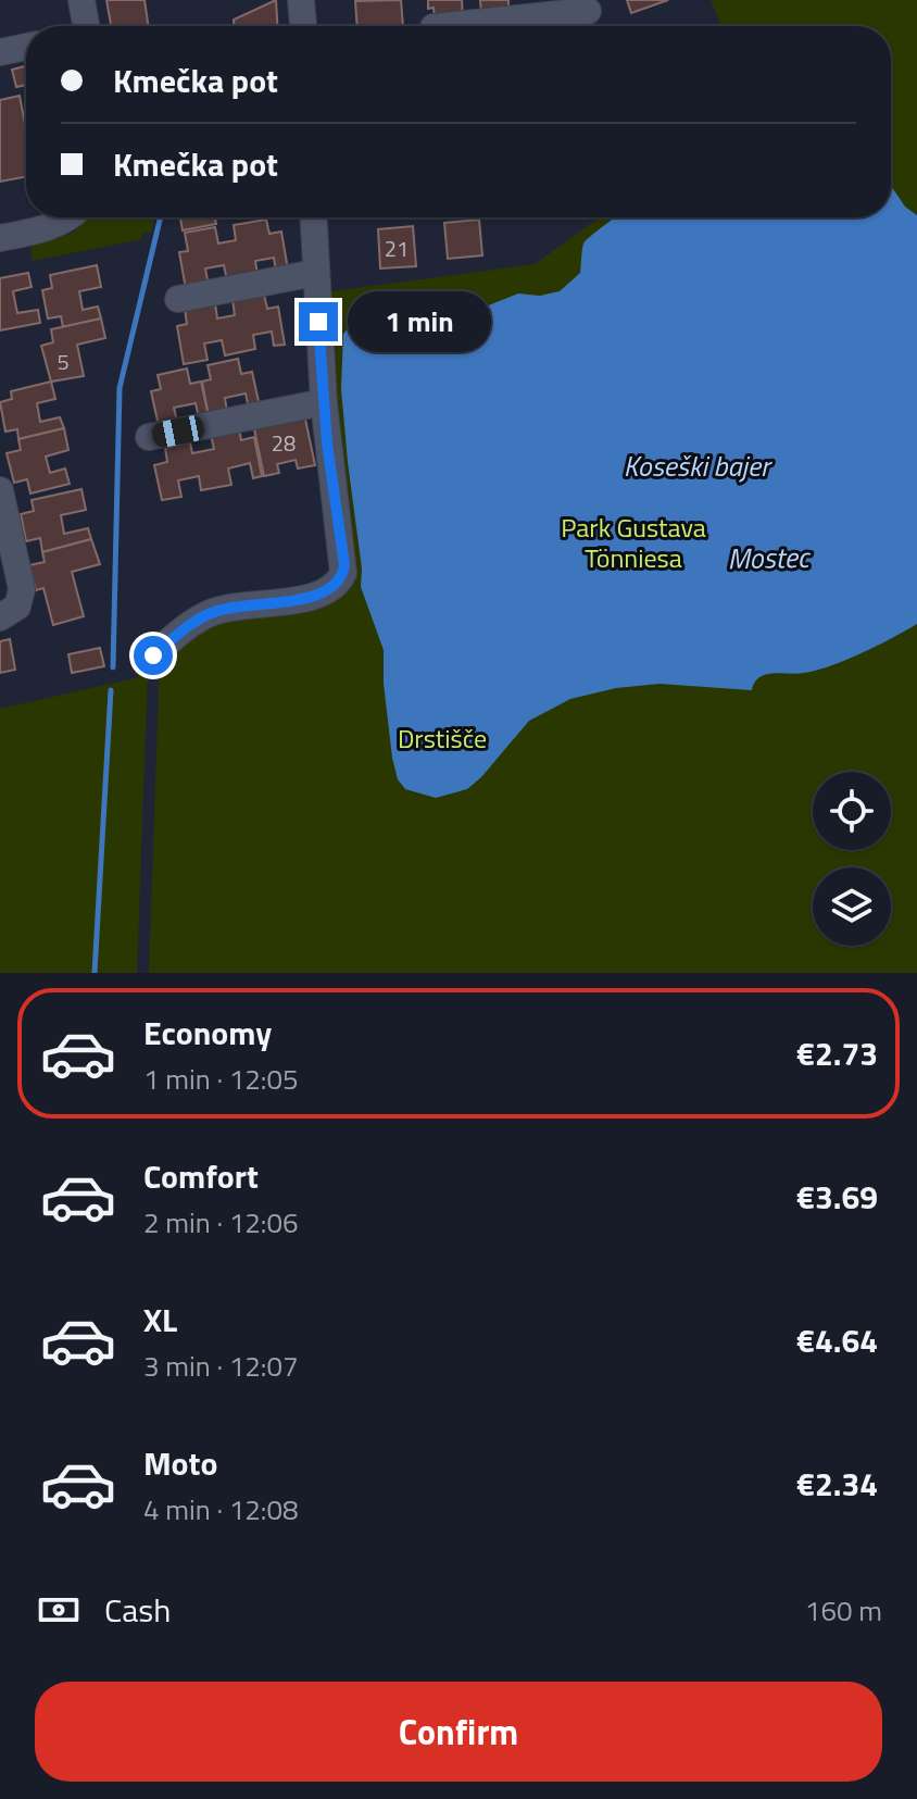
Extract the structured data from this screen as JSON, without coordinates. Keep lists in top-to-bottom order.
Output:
{
  "water": ["Koseški bajer", "Mostec"],
  "parks": ["Park Gustava Tönniesa", "Drstišče"],
  "house_numbers": ["21", "5", "28"],
  "page": {
    "banner": ["Kmečka pot", "Kmečka pot"],
    "bubble": "1 min",
    "list": [
      {
        "name": "Economy",
        "note": "1 min · 12:05",
        "value": "€2.73"
      },
      {
        "name": "Comfort",
        "note": "2 min · 12:06",
        "value": "€3.69"
      },
      {
        "name": "XL",
        "note": "3 min · 12:07",
        "value": "€4.64"
      },
      {
        "name": "Moto",
        "note": "4 min · 12:08",
        "value": "€2.34"
      }
    ],
    "pay": ["Cash", "160 m"],
    "buttons": "Confirm"
  }
}
